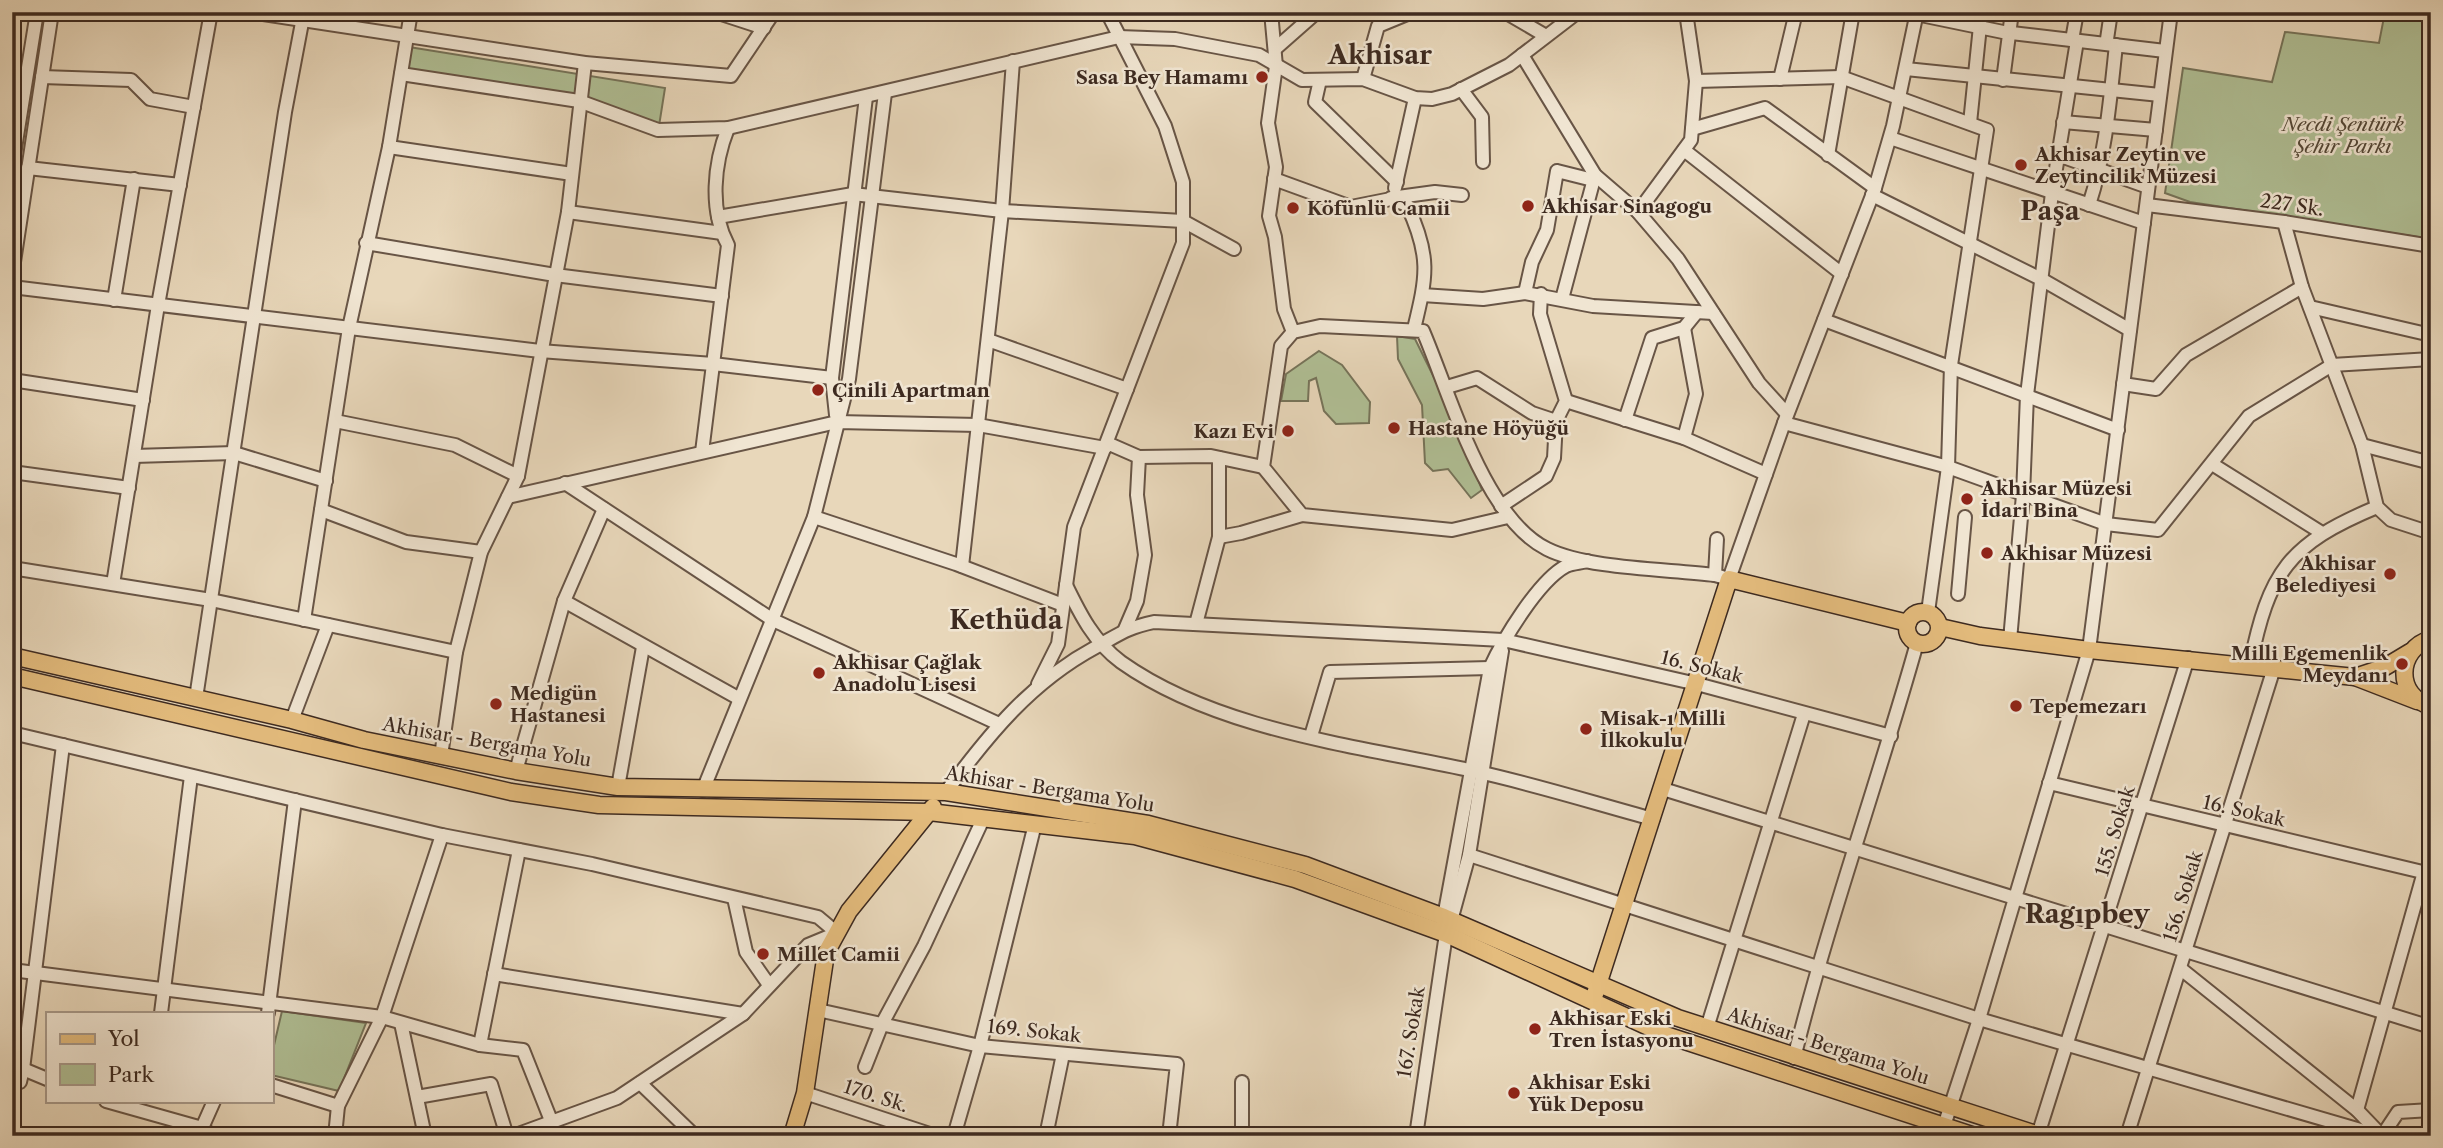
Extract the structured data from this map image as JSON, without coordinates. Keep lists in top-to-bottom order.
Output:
{
  "streets": {
    "main road": ["Akhisar - Bergama Yolu"],
    "street": [
      "227 Sk.",
      "16. Sokak",
      "155. Sokak",
      "156. Sokak",
      "169. Sokak",
      "167. Sokak",
      "170. Sk."
    ]
  },
  "crossings": [
    ["16. Sokak", "155. Sokak"],
    ["16. Sokak", "156. Sokak"],
    ["Akhisar - Bergama Yolu", "155. Sokak"],
    ["Akhisar - Bergama Yolu", "167. Sokak"]
  ],
  "districts": [
    "Akhisar",
    "Paşa",
    "Kethüda",
    "Ragıpbey"
  ],
  "parks": ["Necdi Şentürk Şehir Parkı"],
  "places": [
    "Sasa Bey Hamamı",
    "Akhisar Zeytin ve Zeytincilik Müzesi",
    "Akhisar Sinagogu",
    "Köfünlü Camii",
    "Çinili Apartman",
    "Hastane Höyüğü",
    "Kazı Evi",
    "Akhisar Müzesi İdari Bina",
    "Akhisar Müzesi",
    "Akhisar Belediyesi",
    "Milli Egemenlik Meydanı",
    "Akhisar Çağlak Anadolu Lisesi",
    "Medigün Hastanesi",
    "Tepemezarı",
    "Misak-ı Milli İlkokulu",
    "Millet Camii",
    "Akhisar Eski Tren İstasyonu",
    "Akhisar Eski Yük Deposu"
  ],
  "legend": ["Yol", "Park"]
}
